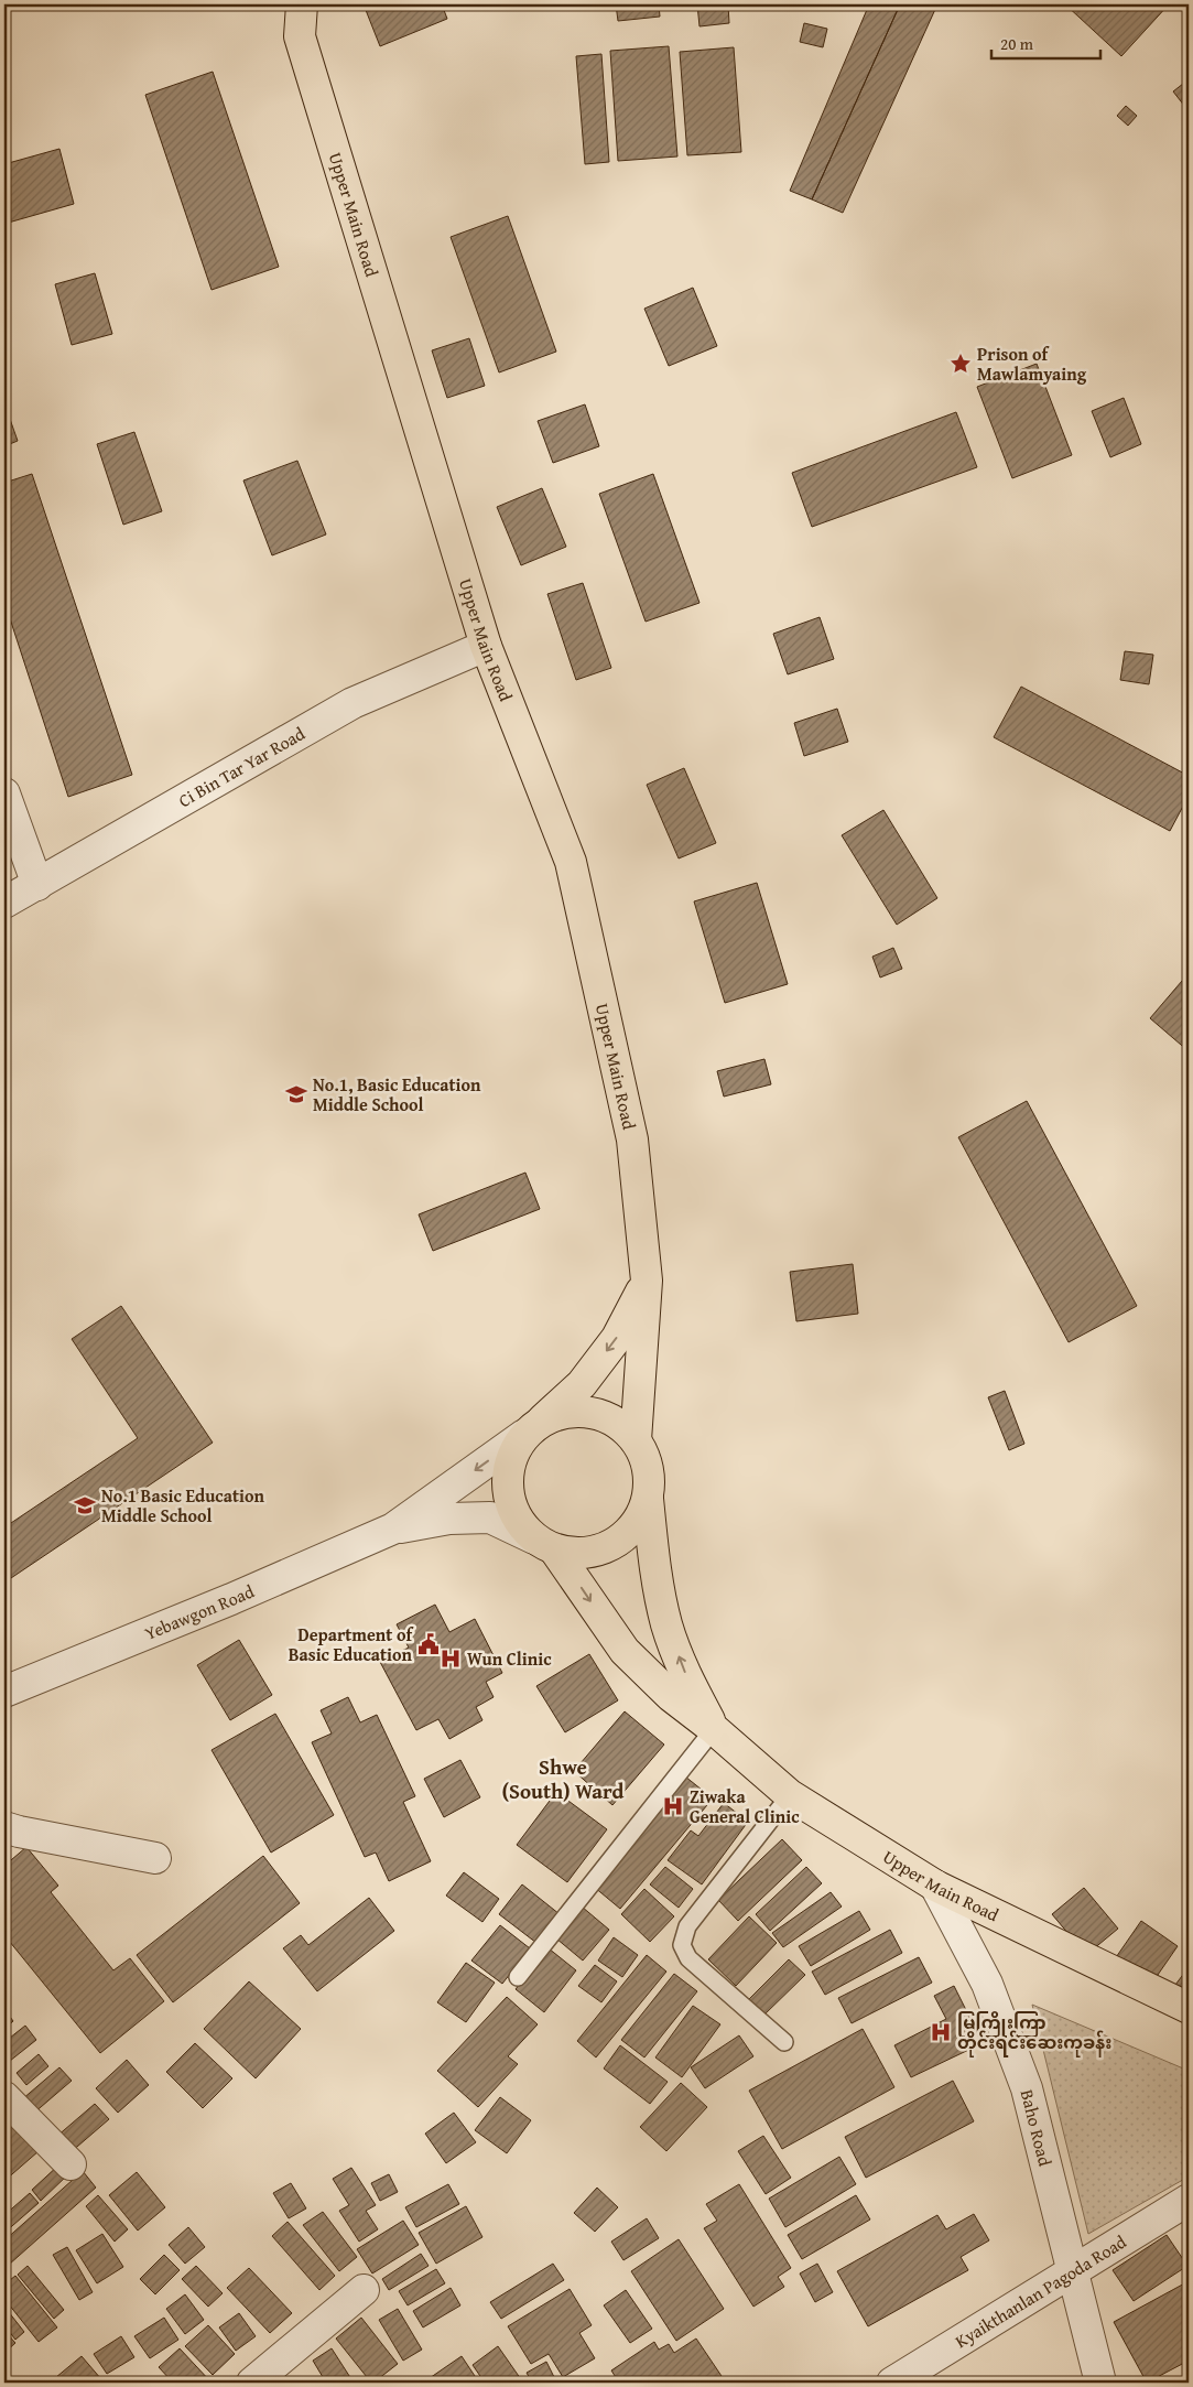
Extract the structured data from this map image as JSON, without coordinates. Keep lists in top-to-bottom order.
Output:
{
  "streets": {
    "main road": ["Upper Main Road"],
    "street": [
      "Ci Bin Tar Yar Road",
      "Yebawgon Road",
      "Baho Road",
      "Kyaikthanlan Pagoda Road"
    ]
  },
  "crossings": [
    ["Upper Main Road", "Ci Bin Tar Yar Road"],
    ["Upper Main Road", "Baho Road"],
    ["Baho Road", "Kyaikthanlan Pagoda Road"]
  ],
  "districts": ["Shwe (South) Ward"],
  "places": {
    "place": ["Prison of Mawlamyaing"],
    "school or university": ["No.1, Basic Education Middle School", "No.1 Basic Education Middle School"],
    "public building": ["Department of Basic Education"],
    "hospital": ["Wun Clinic", "Ziwaka General Clinic", "မြကြိုးကြာ တိုင်းရင်းဆေးကုခန်း"]
  },
  "scale_bar": "20 m"
}
